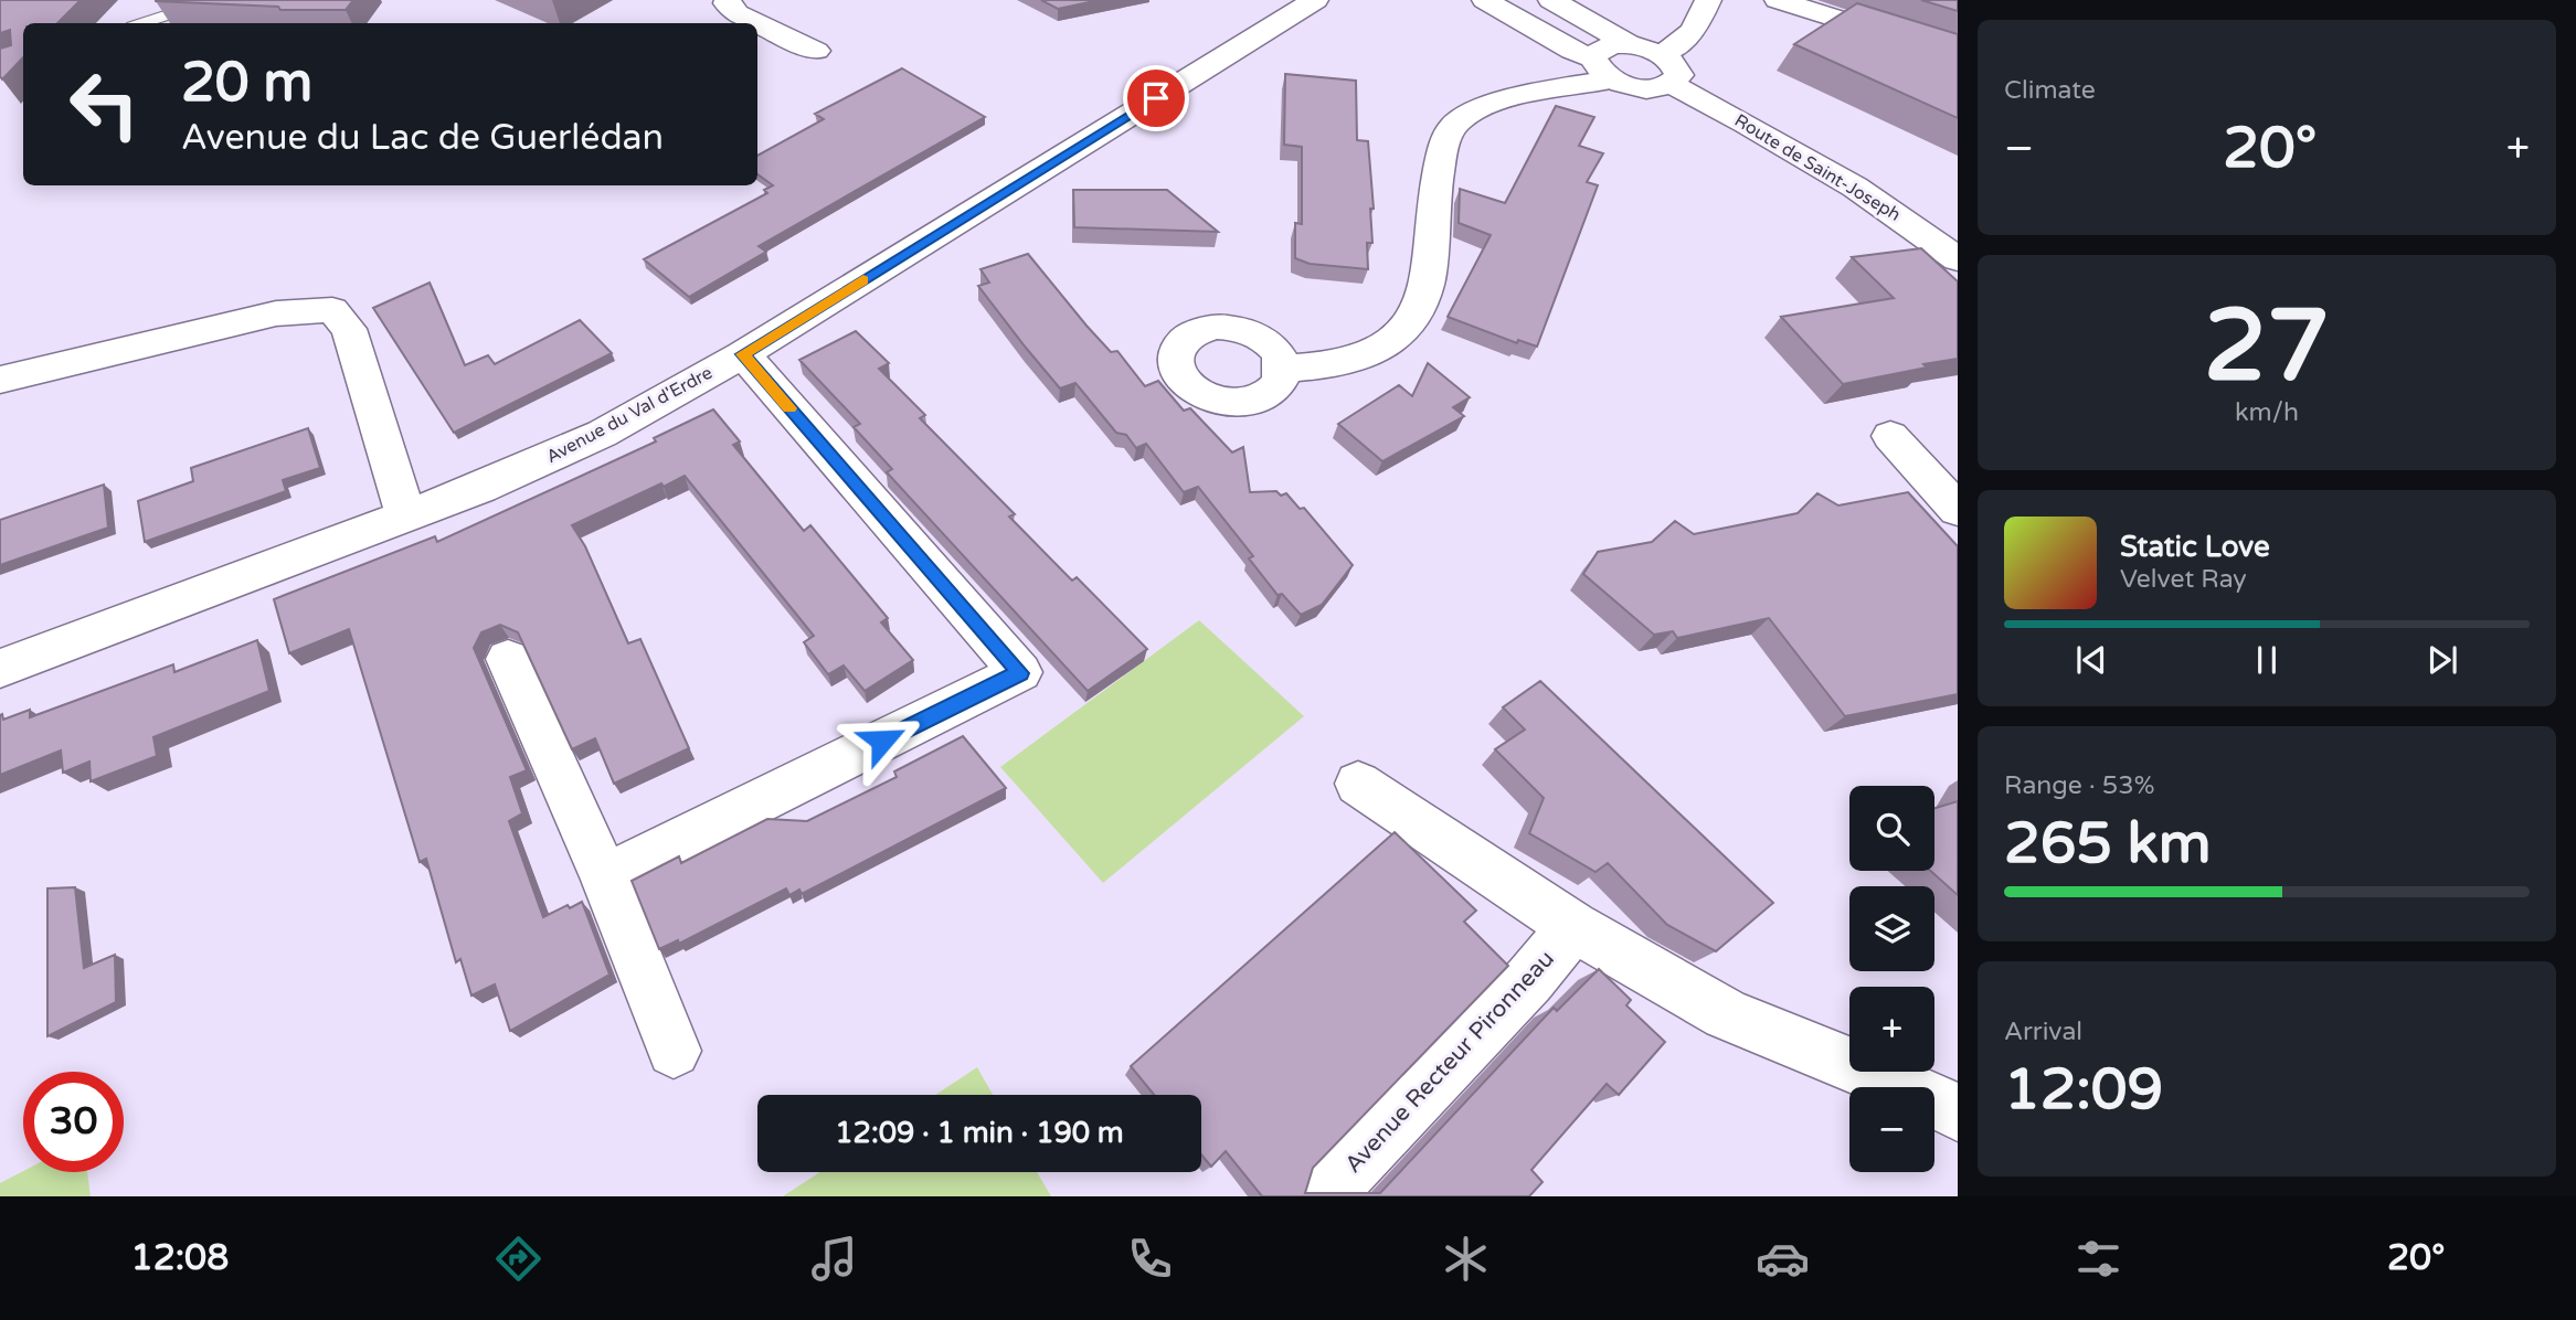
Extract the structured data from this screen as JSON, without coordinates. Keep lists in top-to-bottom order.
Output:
{
  "streets": {
    "street": ["Route de Saint-Joseph", "Avenue du Val d'Erdre", "Avenue Recteur Pironneau"]
  },
  "page": {
    "tile": [
      "Climate",
      ["27", "km/h"],
      ["Range · 53%", "265 km"],
      ["Arrival", "12:09"]
    ],
    "turn": ["20 m", "Avenue du Lac de Guerlédan"],
    "heat": ["−", "20°", "+"],
    "song": ["Static Love", "Velvet Ray"],
    "map_buttons": ["+", "−"],
    "limit": "30",
    "trip": "12:09 · 1 min · 190 m",
    "tabs": ["12:08", "20°"]
  }
}
